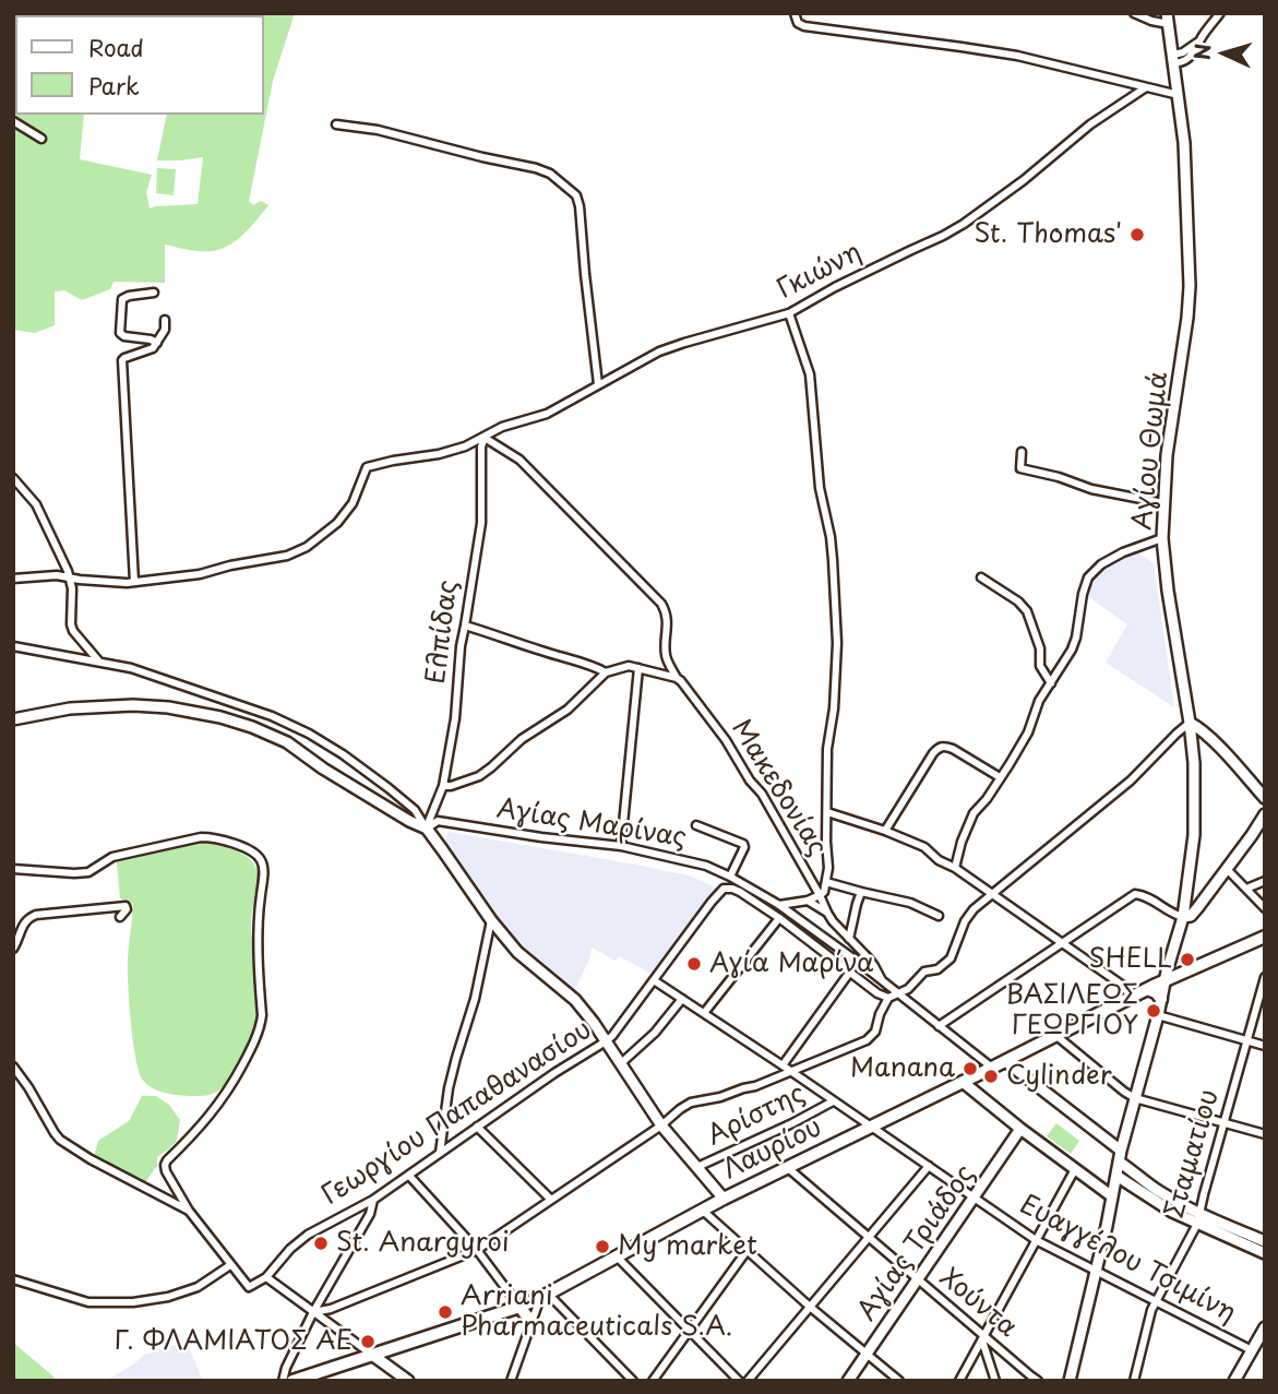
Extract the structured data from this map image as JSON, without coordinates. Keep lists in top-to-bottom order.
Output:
{
  "streets": {
    "main road": ["Λαυρίου"],
    "street": [
      "Γκιώνη",
      "Αγίου Θωμά",
      "Ελπίδας",
      "Μακεδονίας",
      "Αγίας Μαρίνας",
      "Γεωργίου Παπαθανασίου",
      "Αρίστης",
      "Σταματίου",
      "Αγίας Τριάδος",
      "Ευαγγέλου Τσιμίνη",
      "Χούντα"
    ]
  },
  "crossings": [
    ["Γκιώνη", "Ελπίδας"],
    ["Αγίου Θωμά", "Λαυρίου"],
    ["Αγίου Θωμά", "Ευαγγέλου Τσιμίνη"],
    ["Ελπίδας", "Αγίας Μαρίνας"],
    ["Μακεδονίας", "Αγίας Μαρίνας"],
    ["Αγίας Μαρίνας", "Λαυρίου"],
    ["Γεωργίου Παπαθανασίου", "Ευαγγέλου Τσιμίνη"],
    ["Αρίστης", "Ευαγγέλου Τσιμίνη"],
    ["Λαυρίου", "Ευαγγέλου Τσιμίνη"],
    ["Λαυρίου", "Χούντα"],
    ["Σταματίου", "Ευαγγέλου Τσιμίνη"],
    ["Αγίας Τριάδος", "Ευαγγέλου Τσιμίνη"],
    ["Αγίας Τριάδος", "Χούντα"]
  ],
  "places": [
    "St. Thomas'",
    "SHELL",
    "Αγία Μαρίνα",
    "ΒΑΣΙΛΕΩΣ ΓΕΩΡΓΙΟΥ",
    "Manana",
    "Cylinder",
    "St. Anargyroi",
    "My market",
    "Arriani Pharmaceuticals S.A.",
    "Γ. ΦΛΑΜΙΑΤΟΣ ΑΕ"
  ],
  "legend": ["Road", "Park"],
  "north": "left"
}
